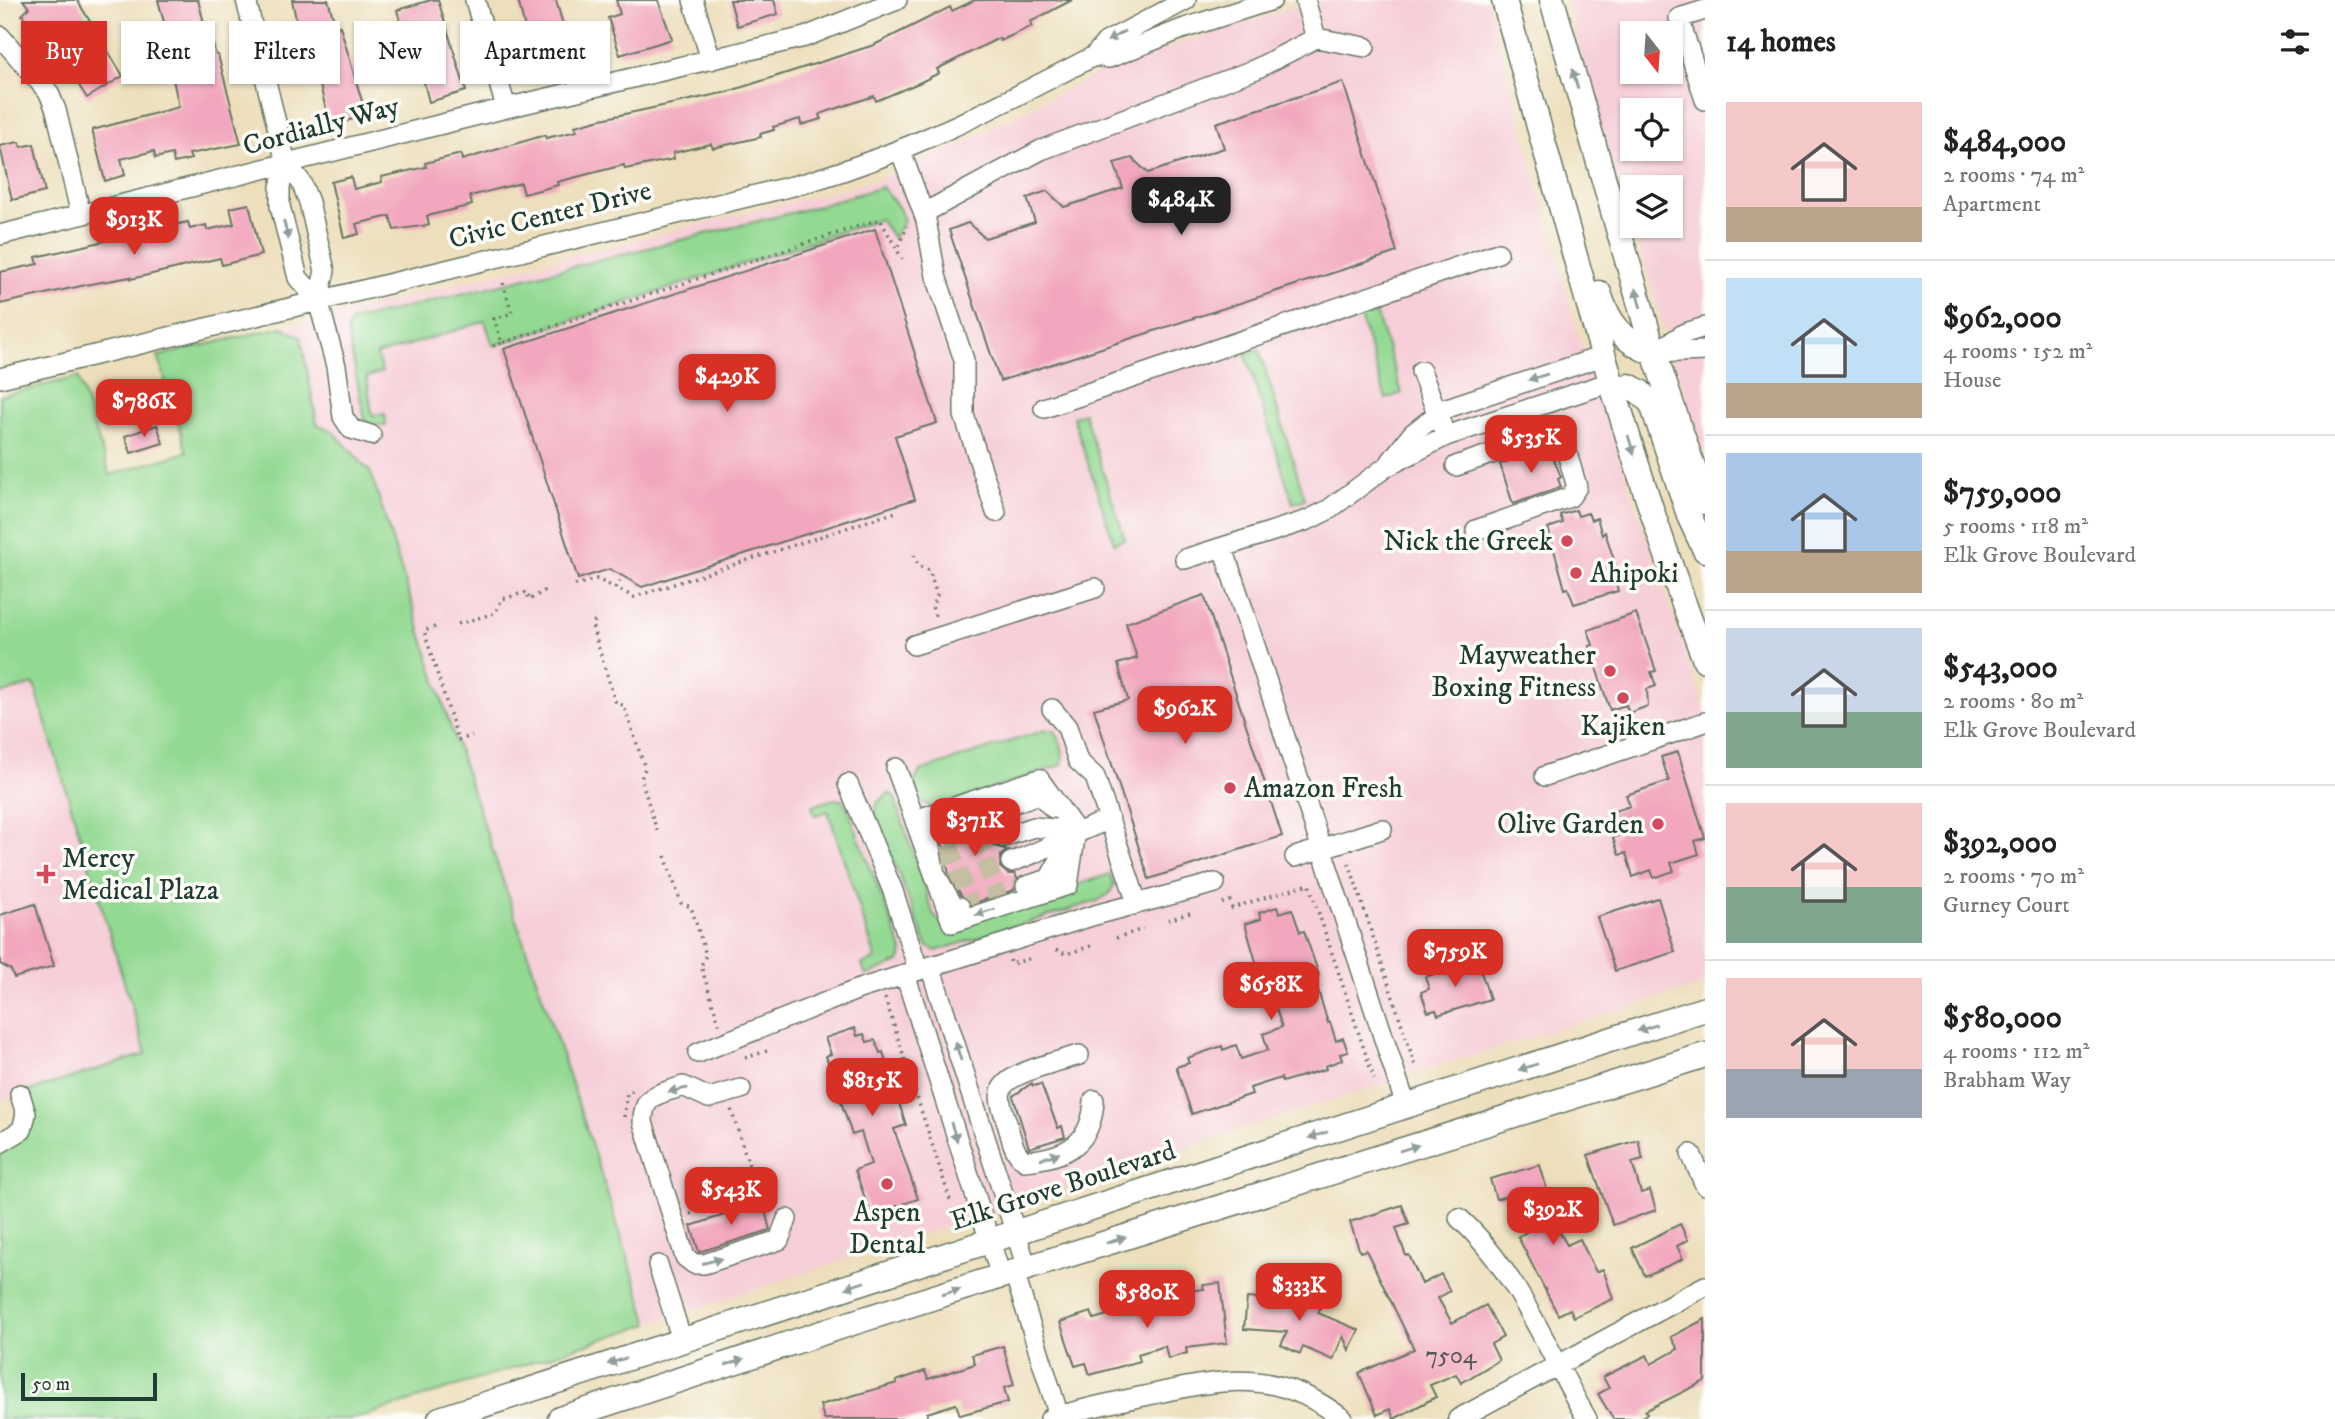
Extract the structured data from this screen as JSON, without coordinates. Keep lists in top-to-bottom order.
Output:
{
  "streets": {
    "main road": ["Elk Grove Boulevard"],
    "street": ["Cordially Way", "Civic Center Drive"]
  },
  "places": {
    "other": [
      "Nick the Greek",
      "Ahipoki",
      "Mayweather Boxing Fitness",
      "Kajiken",
      "Amazon Fresh",
      "Olive Garden",
      "Aspen Dental"
    ],
    "health": ["Mercy Medical Plaza"]
  },
  "house_numbers": ["7504"],
  "scale_bar": "50 m",
  "north": "bottom",
  "page": {
    "heading": "14 homes",
    "chip": [
      "Buy",
      "Rent",
      "Filters",
      "New",
      "Apartment"
    ],
    "list": [
      {
        "name": "$484,000",
        "note": "2 rooms · 74 m² · Apartment"
      },
      {
        "name": "$962,000",
        "note": "4 rooms · 152 m² · House"
      },
      {
        "name": "$759,000",
        "note": "5 rooms · 118 m² · Elk Grove Boulevard"
      },
      {
        "name": "$543,000",
        "note": "2 rooms · 80 m² · Elk Grove Boulevard"
      },
      {
        "name": "$392,000",
        "note": "2 rooms · 70 m² · Gurney Court"
      },
      {
        "name": "$580,000",
        "note": "4 rooms · 112 m² · Brabham Way"
      }
    ],
    "price": [
      "$484K",
      "$913K",
      "$429K",
      "$786K",
      "$535K",
      "$962K",
      "$371K",
      "$759K",
      "$658K",
      "$815K",
      "$543K",
      "$392K",
      "$333K",
      "$580K"
    ],
    "scale": "50 m"
  }
}
